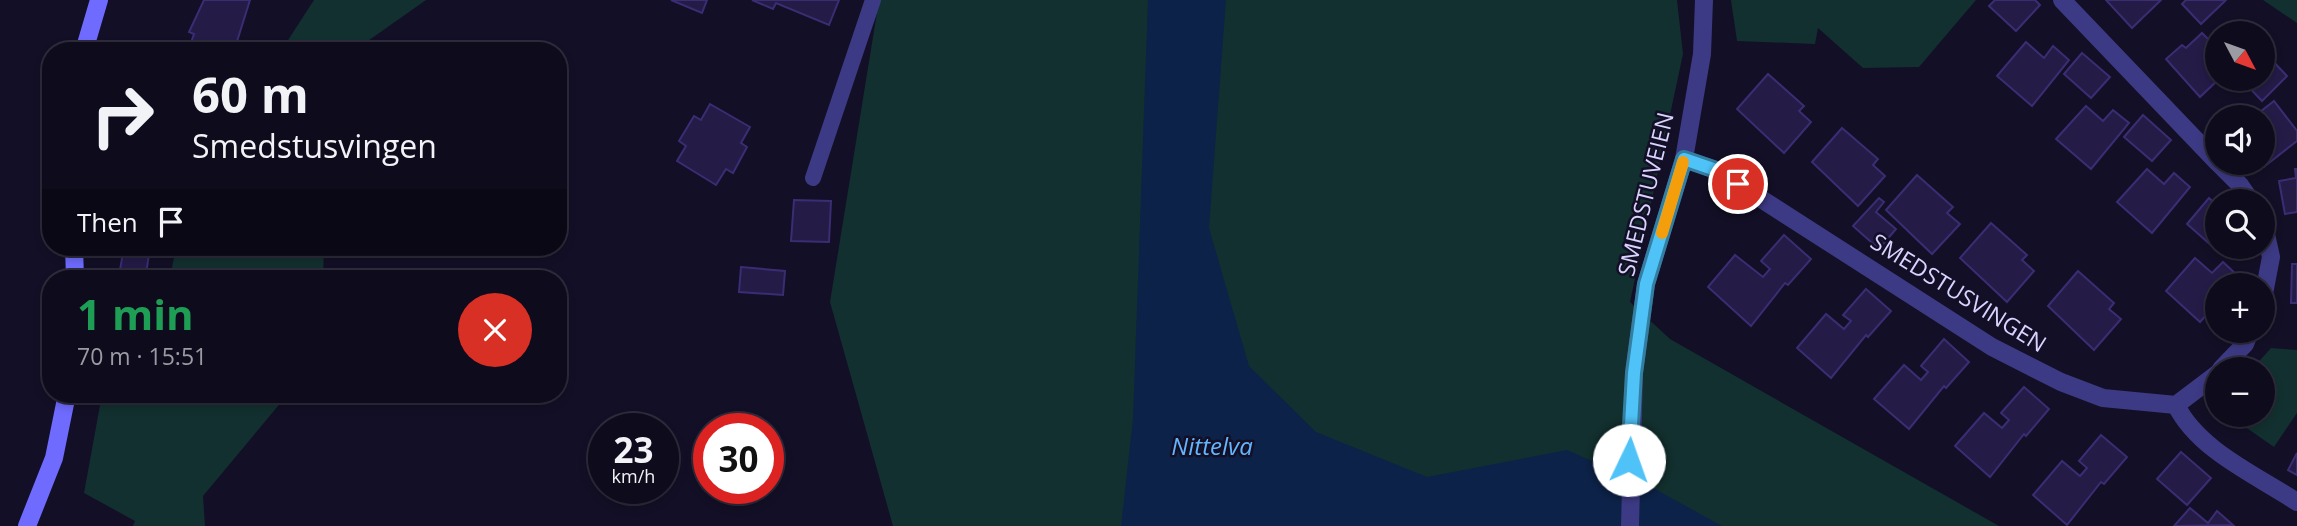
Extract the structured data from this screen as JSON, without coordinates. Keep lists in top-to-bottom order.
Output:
{
  "streets": {
    "street": ["SMEDSTUVEIEN", "SMEDSTUSVINGEN"]
  },
  "crossings": [
    ["SMEDSTUVEIEN", "SMEDSTUSVINGEN"]
  ],
  "water": ["Nittelva"],
  "north": "bottom right",
  "page": {
    "map_buttons": ["+", "−"],
    "turn": ["60 m", "Smedstusvingen"],
    "then": "Then",
    "heading": ["1 min", "70 m · 15:51"],
    "speed": "23 km/h",
    "limit": "30"
  }
}
